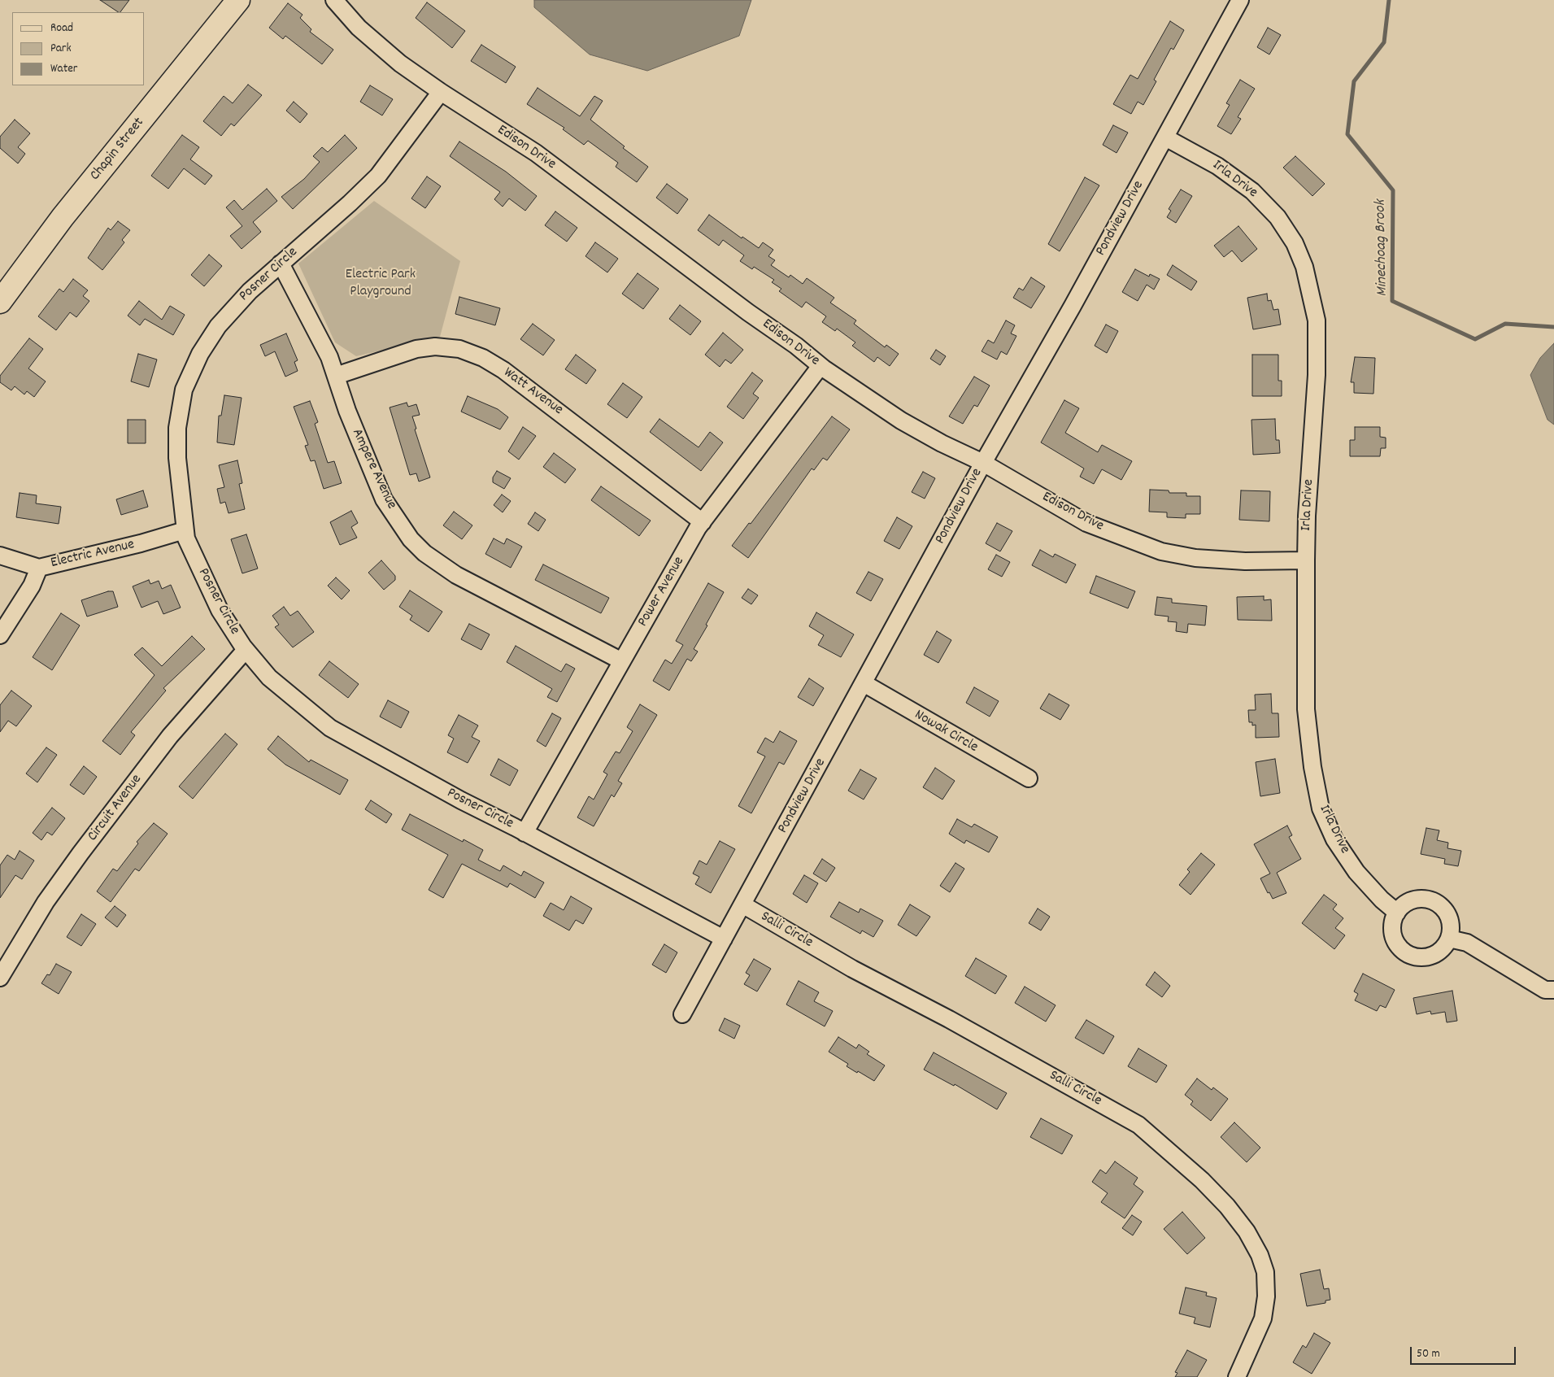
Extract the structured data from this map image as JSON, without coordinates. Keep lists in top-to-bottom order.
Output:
{
  "streets": {
    "main road": ["Chapin Street"],
    "street": [
      "Edison Drive",
      "Irla Drive",
      "Pondview Drive",
      "Posner Circle",
      "Watt Avenue",
      "Ampere Avenue",
      "Electric Avenue",
      "Power Avenue",
      "Nowak Circle",
      "Circuit Avenue",
      "Salli Circle"
    ]
  },
  "crossings": [
    ["Edison Drive", "Irla Drive"],
    ["Edison Drive", "Pondview Drive"],
    ["Edison Drive", "Posner Circle"],
    ["Edison Drive", "Power Avenue"],
    ["Irla Drive", "Pondview Drive"],
    ["Pondview Drive", "Posner Circle"],
    ["Pondview Drive", "Nowak Circle"],
    ["Pondview Drive", "Salli Circle"],
    ["Posner Circle", "Ampere Avenue"],
    ["Posner Circle", "Electric Avenue"],
    ["Posner Circle", "Power Avenue"],
    ["Posner Circle", "Circuit Avenue"],
    ["Watt Avenue", "Ampere Avenue"],
    ["Watt Avenue", "Power Avenue"],
    ["Ampere Avenue", "Power Avenue"]
  ],
  "water": ["Minechoag Brook"],
  "parks": ["Electric Park Playground"],
  "legend": ["Road", "Park", "Water"],
  "scale_bar": "50 m"
}
